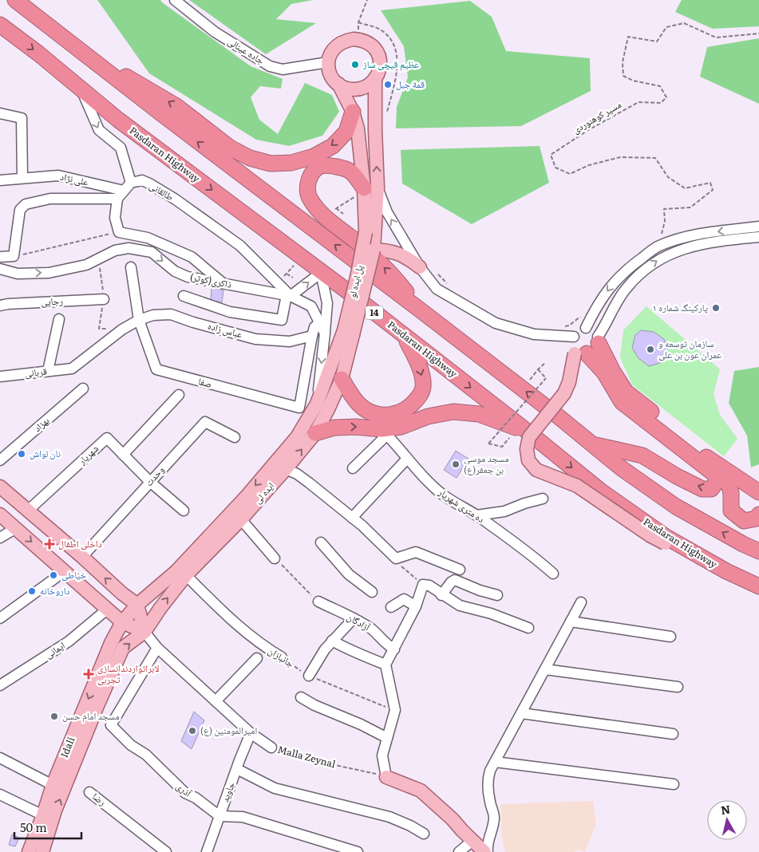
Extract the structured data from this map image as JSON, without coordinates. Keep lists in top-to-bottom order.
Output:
{
  "streets": {
    "highway": ["Pasdaran Highway", "14"],
    "main road": ["پل ایده لو", "ایده لی", "Idali"],
    "street": [
      "جاده عینالی",
      "علی نژاد",
      "طالقانی",
      "ذاکری(کوثر)",
      "رجایی",
      "عباس زاده",
      "قربانی",
      "صفا",
      "بهزاد",
      "شهریار",
      "وحدت",
      "ده متری شهریار",
      "آزادگان",
      "ایمانی",
      "جانبازان",
      "Malla Zeynal",
      "آذری",
      "جاوید",
      "رضا"
    ],
    "path": ["مسیر کوهنوردی"]
  },
  "crossings": [
    ["طالقانی", "ذاکری(کوثر)"],
    ["ذاکری(کوثر)", "صفا"],
    ["پل ایده لو", "ایده لی"],
    ["عباس زاده", "قربانی"],
    ["عباس زاده", "صفا"],
    ["قربانی", "صفا"],
    ["شهریار", "وحدت"],
    ["ایده لی", "جانبازان"],
    ["ایده لی", "Idali"],
    ["ایده لی", "Malla Zeynal"],
    ["Idali", "Malla Zeynal"],
    ["Malla Zeynal", "آذری"],
    ["Malla Zeynal", "جاوید"],
    ["آذری", "جاوید"]
  ],
  "places": {
    "other": [
      "عظیم قیچی ساز",
      "قمة جبل",
      "پارکینگ شماره ۱",
      "سازمان توسعه و عمران عون بن علی",
      "نان لواش",
      "مسجد موسی بن جعفر(ع)",
      "خیاطی",
      "داروخانه",
      "مسجد امام حسن",
      "امیرالمومنین (ع)"
    ],
    "health": ["داخلی اطفال", "لابراتواردندانسازی تجربی"]
  },
  "scale_bar": "50 m",
  "north": "top"
}
